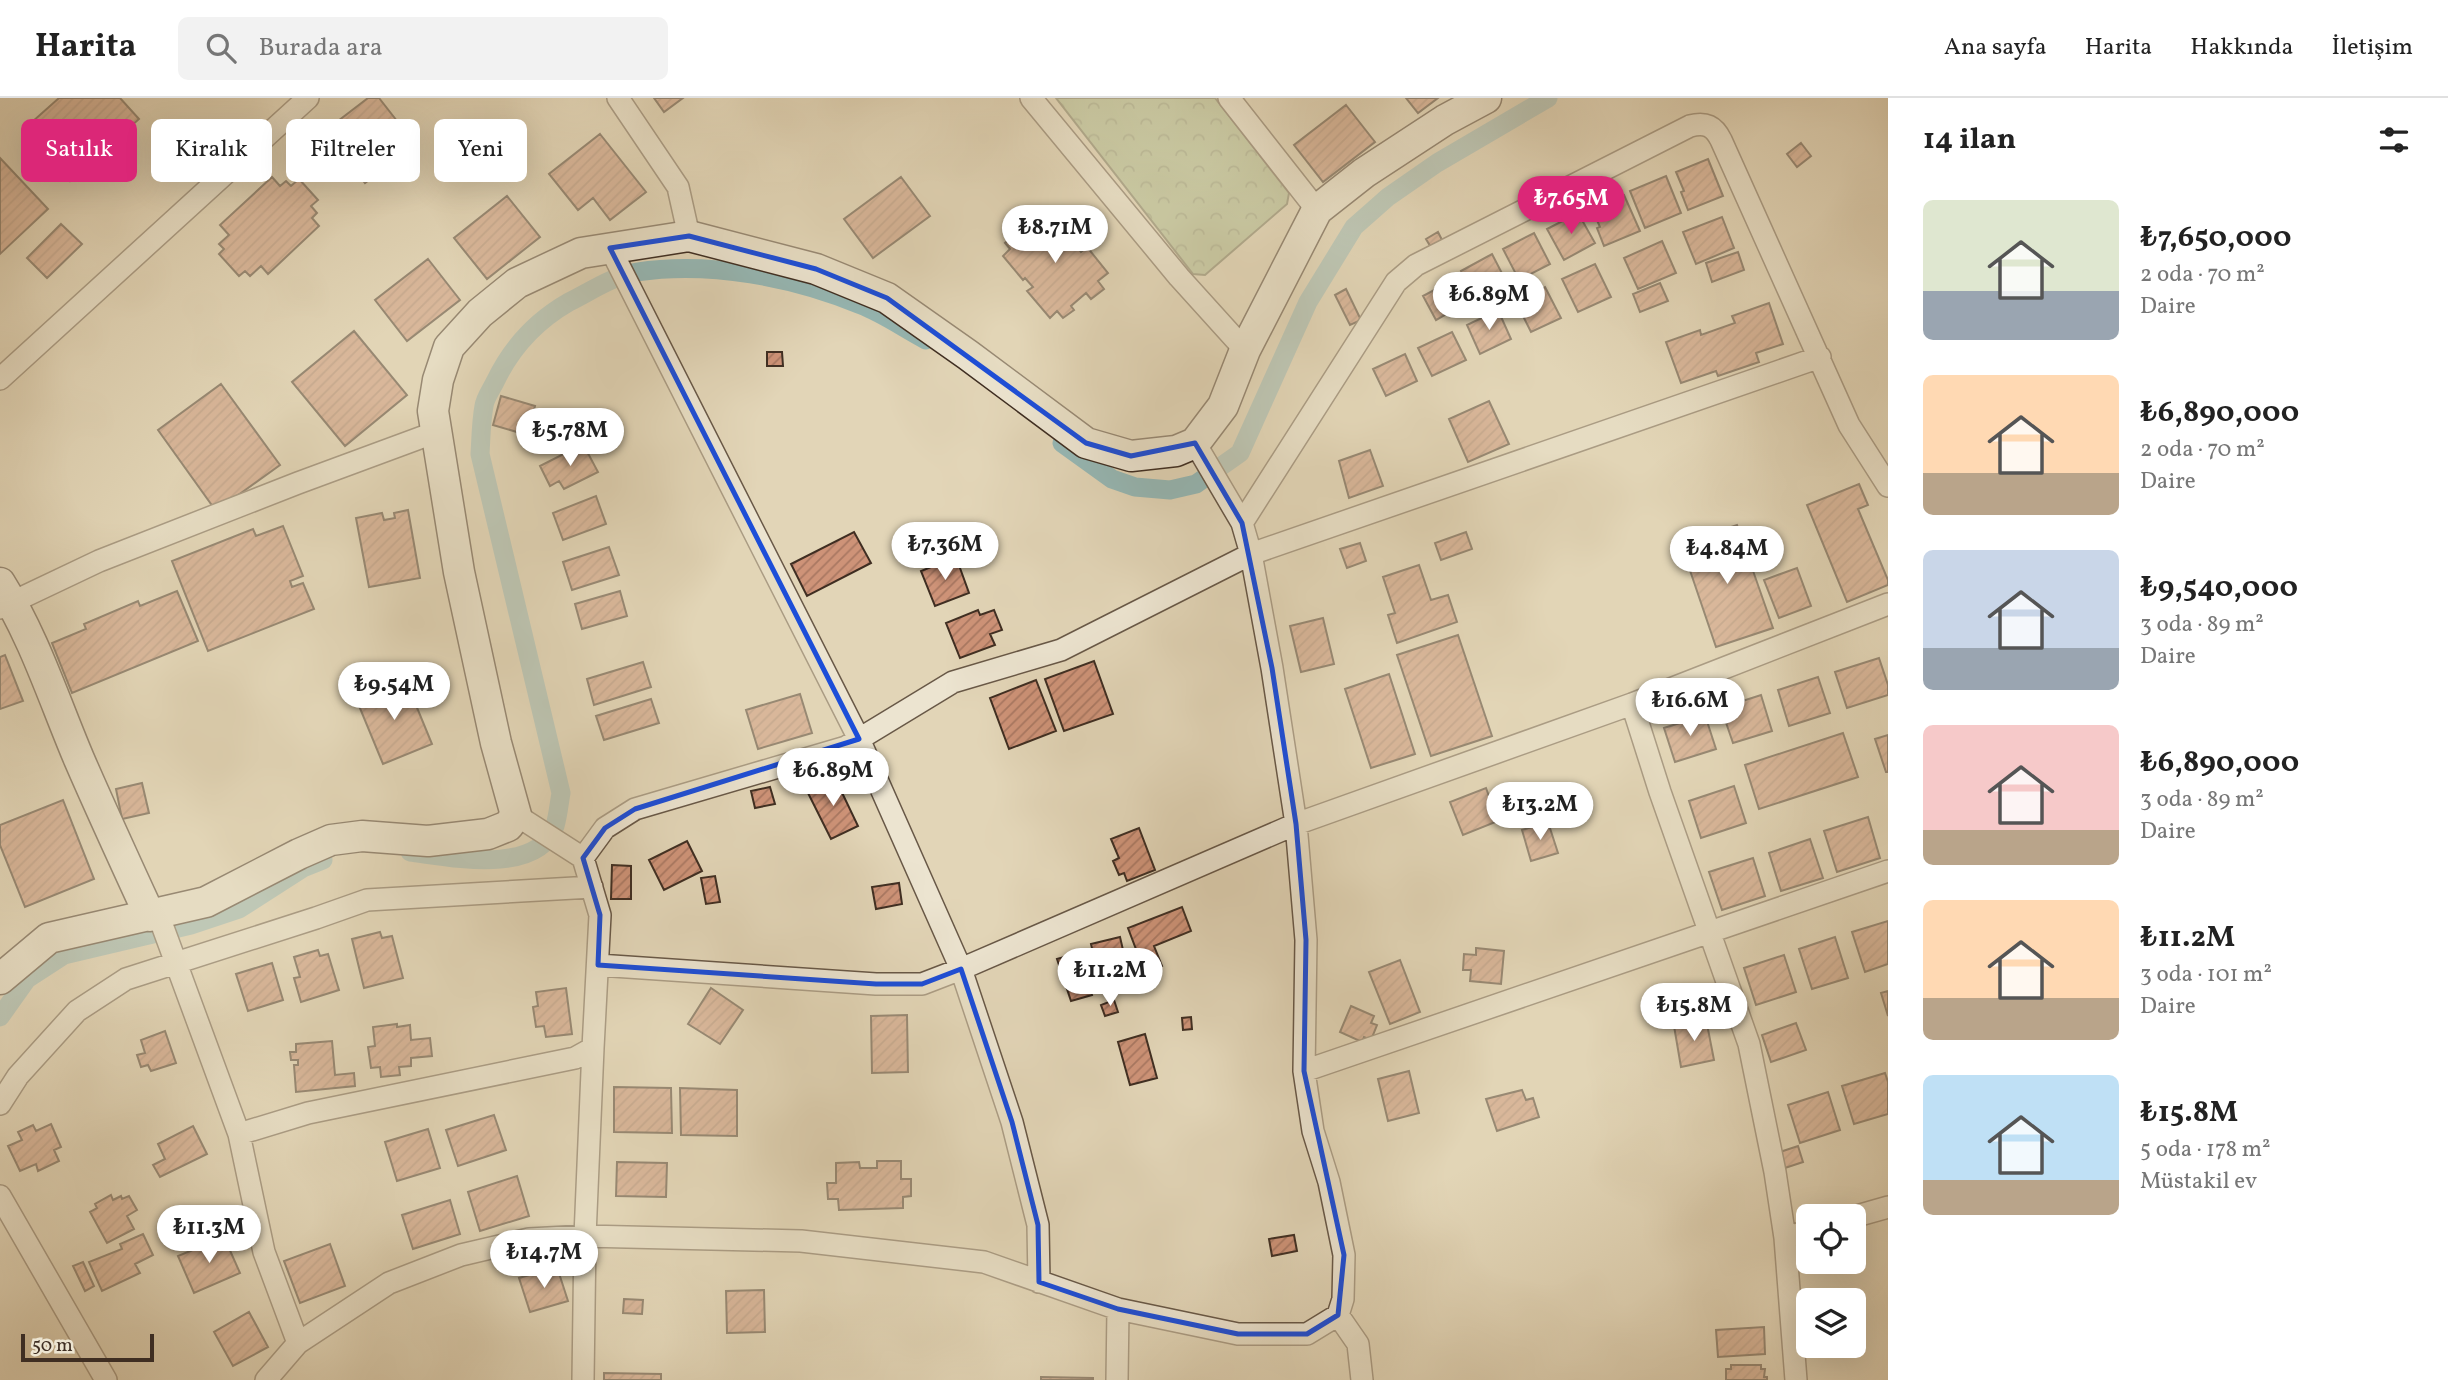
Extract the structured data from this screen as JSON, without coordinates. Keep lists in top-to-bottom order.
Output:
{
  "scale_bar": "50 m",
  "page": {
    "header": "Harita",
    "search": "Burada ara",
    "nav": [
      "Ana sayfa",
      "Harita",
      "Hakkında",
      "İletişim"
    ],
    "heading": "14 ilan",
    "chip": [
      "Satılık",
      "Kiralık",
      "Filtreler",
      "Yeni"
    ],
    "price": [
      "₺7.65M",
      "₺8.71M",
      "₺6.89M",
      "₺5.78M",
      "₺7.36M",
      "₺4.84M",
      "₺9.54M",
      "₺16.6M",
      "₺6.89M",
      "₺13.2M",
      "₺11.2M",
      "₺15.8M",
      "₺11.3M",
      "₺14.7M"
    ],
    "list": [
      {
        "name": "₺7,650,000",
        "note": "2 oda · 70 m² · Daire"
      },
      {
        "name": "₺6,890,000",
        "note": "2 oda · 70 m² · Daire"
      },
      {
        "name": "₺9,540,000",
        "note": "3 oda · 89 m² · Daire"
      },
      {
        "name": "₺6,890,000",
        "note": "3 oda · 89 m² · Daire"
      },
      {
        "name": "₺11.2M",
        "note": "3 oda · 101 m² · Daire"
      },
      {
        "name": "₺15.8M",
        "note": "5 oda · 178 m² · Müstakil ev"
      }
    ],
    "scale": "50 m"
  }
}
